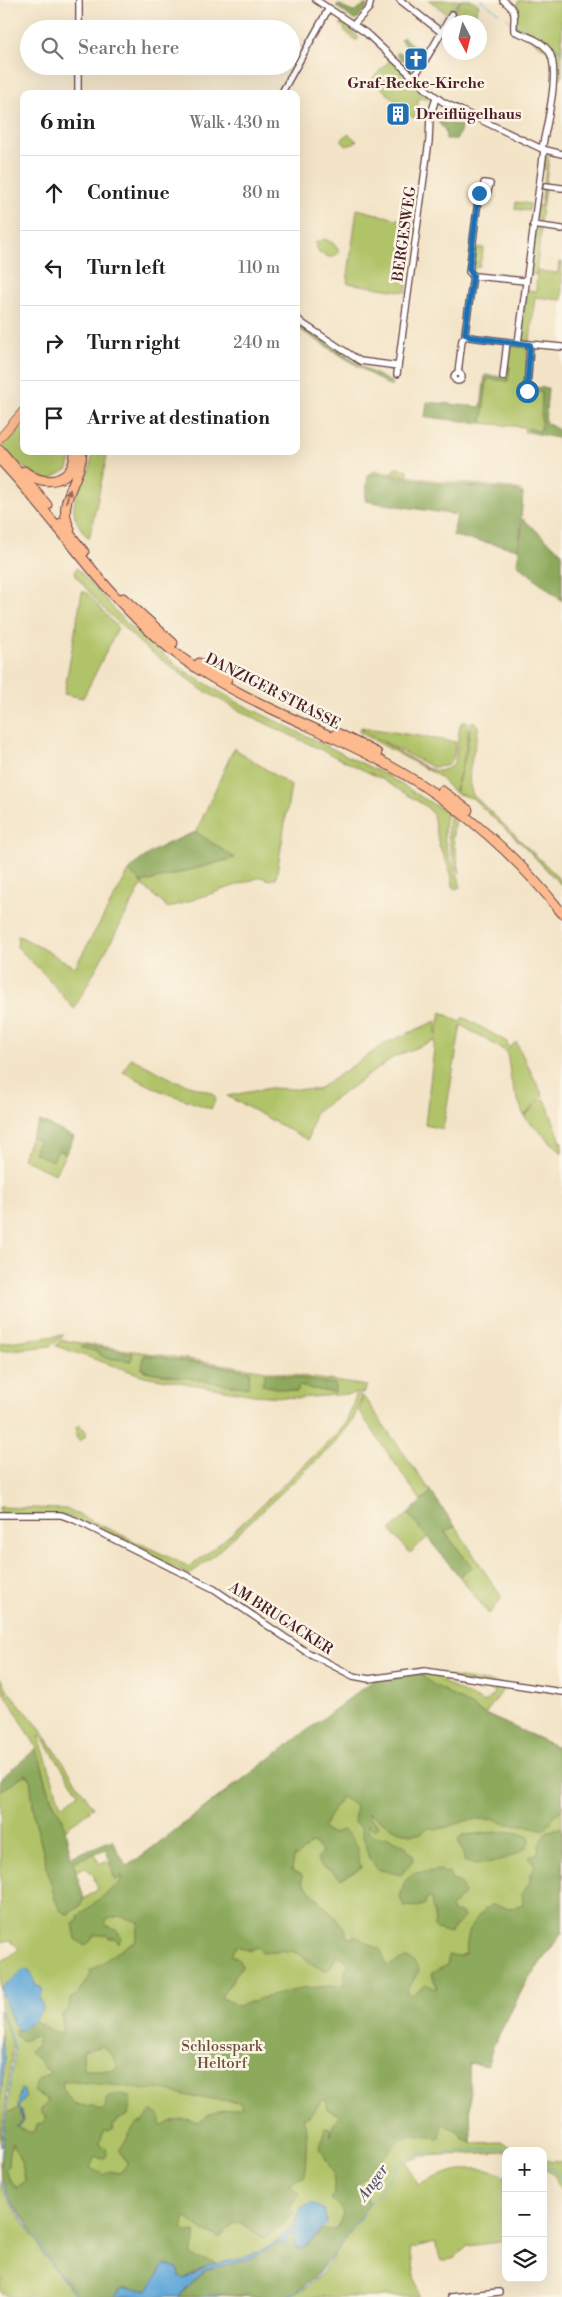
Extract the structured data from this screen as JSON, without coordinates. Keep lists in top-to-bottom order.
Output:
{
  "streets": {
    "highway": ["DANZIGER STRASSE"],
    "street": ["BERGESWEG", "AM BRUGACKER"]
  },
  "water": ["Anger"],
  "parks": ["Schlosspark Heltorf"],
  "places": {
    "church": ["Graf-Recke-Kirche"],
    "building": ["Dreiflügelhaus"]
  },
  "north": "bottom",
  "page": {
    "search": "Search here",
    "heading": ["6 min", "Walk · 430 m"],
    "list": [
      ["Continue", "80 m"],
      ["Turn left", "110 m"],
      ["Turn right", "240 m"],
      "Arrive at destination"
    ],
    "map_buttons": ["+", "−"]
  }
}
